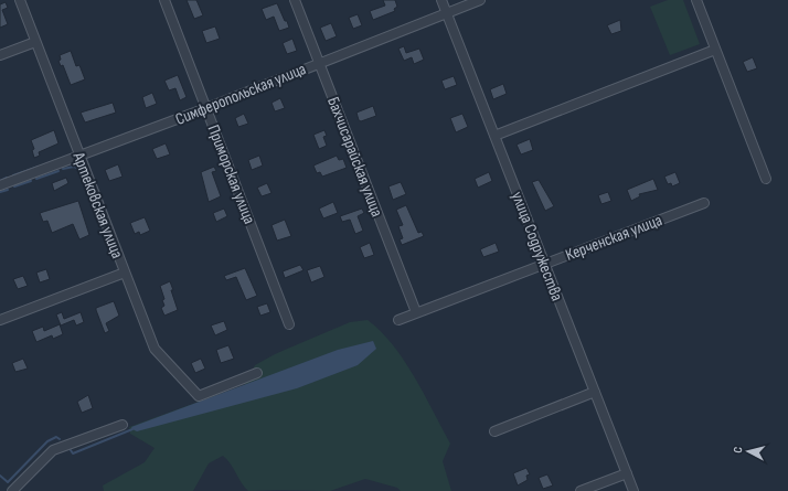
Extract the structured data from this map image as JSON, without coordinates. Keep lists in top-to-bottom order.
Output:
{
  "streets": {
    "street": [
      "Симферопольская улица",
      "Бахчисарайская улица",
      "Приморская улица",
      "Артековская улица",
      "Керченская улица",
      "улица Содружества"
    ]
  },
  "crossings": [
    ["Симферопольская улица", "Бахчисарайская улица"],
    ["Симферопольская улица", "Приморская улица"],
    ["Симферопольская улица", "Артековская улица"],
    ["Симферопольская улица", "улица Содружества"],
    ["Бахчисарайская улица", "Керченская улица"],
    ["Керченская улица", "улица Содружества"]
  ],
  "north": "left"
}
